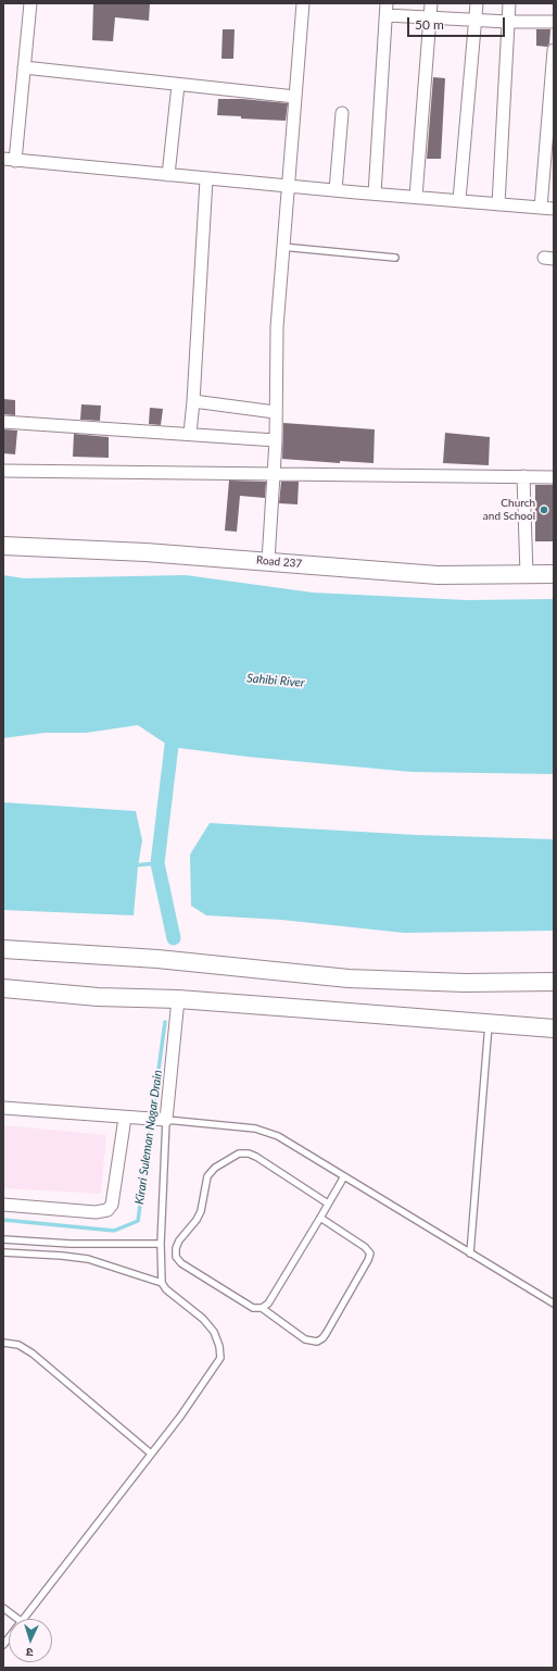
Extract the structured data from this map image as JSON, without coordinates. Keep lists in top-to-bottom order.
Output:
{
  "streets": {
    "street": ["Road 237"]
  },
  "water": ["Sahibi River", "Kirari Suleman Nagar Drain"],
  "places": ["Church and School"],
  "scale_bar": "50 m",
  "north": "bottom"
}
